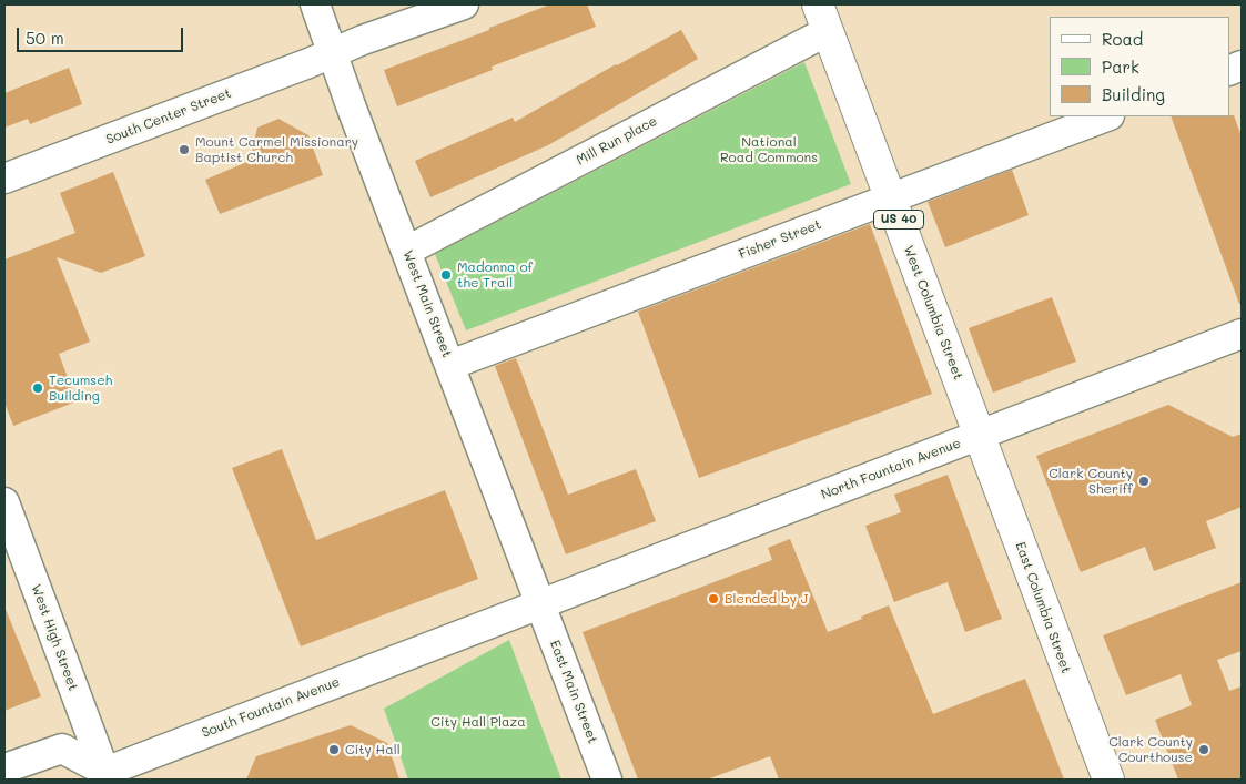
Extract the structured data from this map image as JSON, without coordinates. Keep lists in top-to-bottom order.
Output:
{
  "streets": {
    "main road": ["US 40", "West Columbia Street", "East Columbia Street"],
    "street": [
      "South Center Street",
      "Mill Run place",
      "Fisher Street",
      "West Main Street",
      "North Fountain Avenue",
      "West High Street",
      "East Main Street",
      "South Fountain Avenue"
    ]
  },
  "crossings": [
    ["South Center Street", "West Main Street"],
    ["Mill Run place", "West Main Street"],
    ["Mill Run place", "West Columbia Street"],
    ["Fisher Street", "West Main Street"],
    ["Fisher Street", "West Columbia Street"],
    ["West Main Street", "North Fountain Avenue"],
    ["West Main Street", "East Main Street"],
    ["West Main Street", "South Fountain Avenue"],
    ["West Columbia Street", "North Fountain Avenue"],
    ["West Columbia Street", "East Columbia Street"],
    ["North Fountain Avenue", "East Columbia Street"],
    ["North Fountain Avenue", "East Main Street"],
    ["North Fountain Avenue", "South Fountain Avenue"],
    ["West High Street", "South Fountain Avenue"],
    ["East Main Street", "South Fountain Avenue"]
  ],
  "parks": ["National Road Commons", "City Hall Plaza"],
  "places": [
    "Mount Carmel Missionary Baptist Church",
    "Madonna of the Trail",
    "Tecumseh Building",
    "Clark County Sheriff",
    "Blended by J",
    "City Hall",
    "Clark County Courthouse"
  ],
  "legend": ["Road", "Park", "Building"],
  "scale_bar": "50 m"
}
